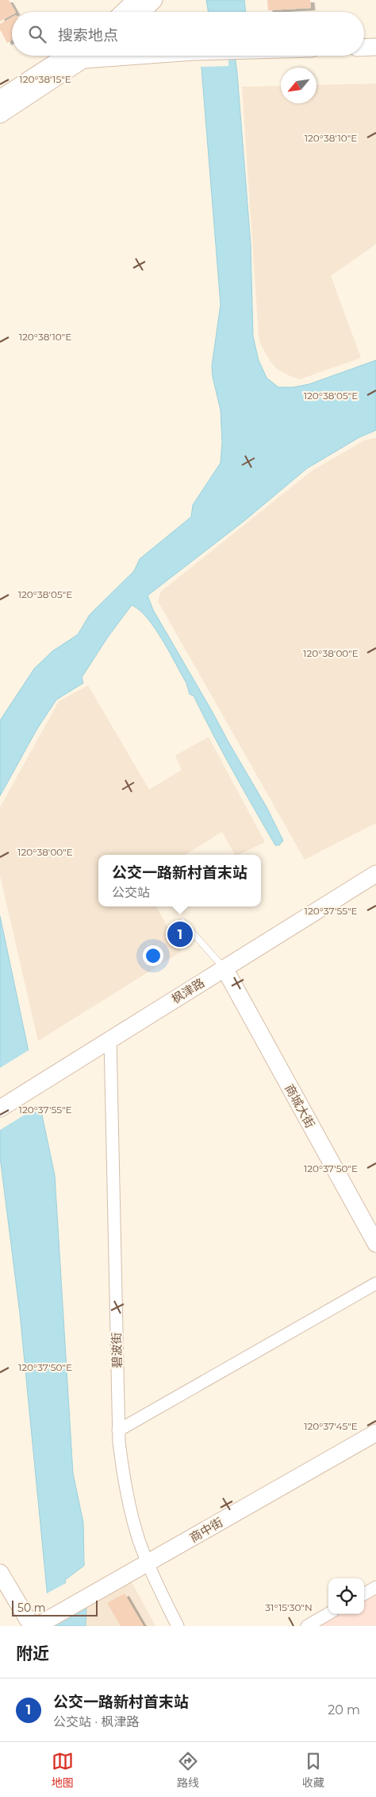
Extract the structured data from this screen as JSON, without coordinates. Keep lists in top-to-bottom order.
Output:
{
  "streets": {
    "street": [
      "枫津路",
      "商城大街",
      "碧波街",
      "商中街"
    ]
  },
  "crossings": [
    ["枫津路", "商城大街"],
    ["枫津路", "碧波街"],
    ["碧波街", "商中街"]
  ],
  "scale_bar": "50 m",
  "north": "bottom left",
  "page": {
    "search": "搜索地点",
    "popup": ["公交一路新村首末站", "公交站"],
    "pins": "1",
    "scale": "50 m",
    "heading": "附近",
    "list": [
      {
        "mark": "1",
        "name": "公交一路新村首末站",
        "note": "公交站 · 枫津路",
        "value": "20 m"
      }
    ],
    "nav": ["地图", "路线", "收藏"]
  },
  "coordinates": [
    "120°38'15\"E",
    "120°38'10\"E",
    "120°38'05\"E",
    "120°38'00\"E",
    "120°37'55\"E",
    "120°37'50\"E",
    "120°37'45\"E",
    "31°15'30\"N"
  ]
}
